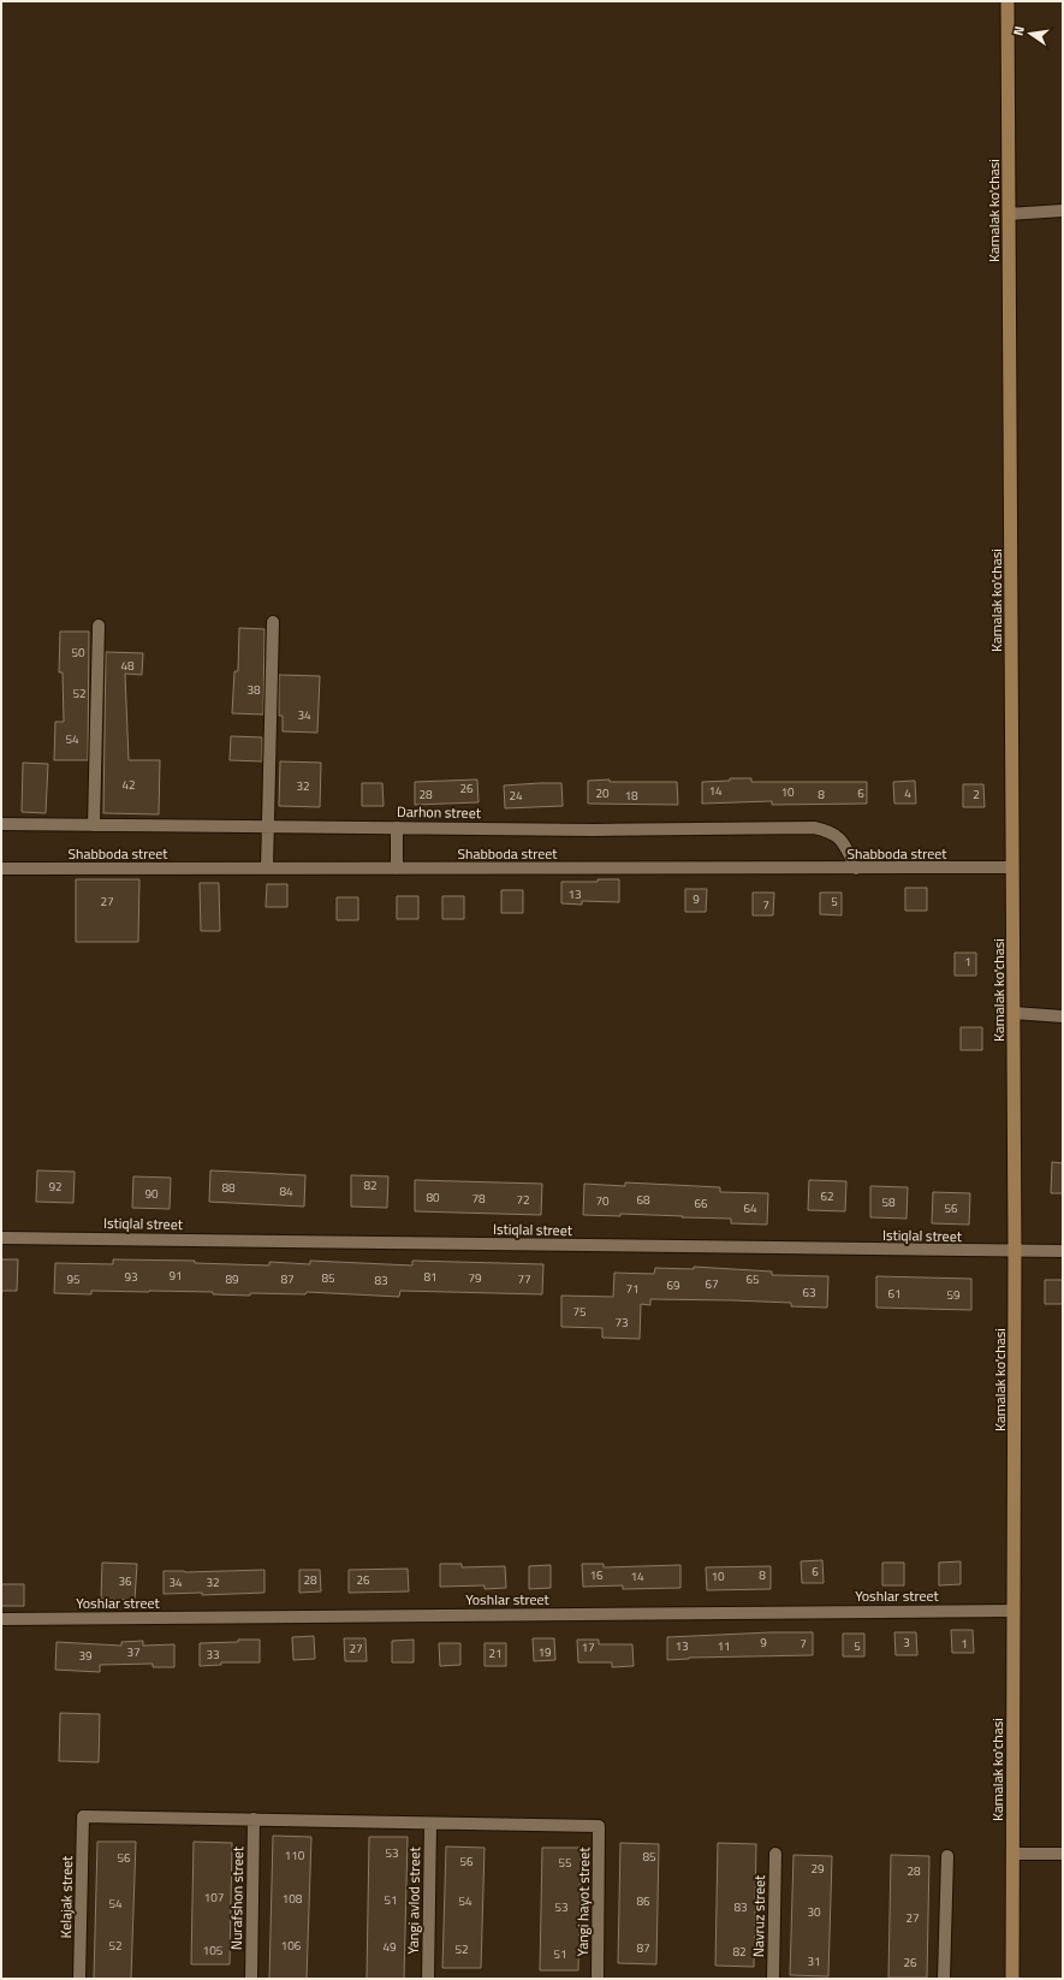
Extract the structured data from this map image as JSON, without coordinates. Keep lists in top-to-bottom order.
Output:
{
  "streets": {
    "main road": ["Kamalak ko'chasi"],
    "street": [
      "Darhon street",
      "Shabboda street",
      "Istiqlal street",
      "Yoshlar street",
      "Kelajak street",
      "Nurafshon street",
      "Yangi avlod street",
      "Yangi hayot street",
      "Navruz street"
    ]
  },
  "crossings": [
    ["Kamalak ko'chasi", "Shabboda street"],
    ["Kamalak ko'chasi", "Istiqlal street"],
    ["Kamalak ko'chasi", "Yoshlar street"],
    ["Darhon street", "Shabboda street"],
    ["Kelajak street", "Nurafshon street"],
    ["Yangi avlod street", "Yangi hayot street"]
  ],
  "house_numbers": [
    "50",
    "48",
    "38",
    "52",
    "34",
    "54",
    "42",
    "32",
    "26",
    "14",
    "10",
    "20",
    "6",
    "4",
    "28",
    "8",
    "2",
    "24",
    "18",
    "13",
    "9",
    "27",
    "5",
    "7",
    "1",
    "82",
    "92",
    "88",
    "84",
    "90",
    "62",
    "80",
    "78",
    "72",
    "68",
    "70",
    "58",
    "66",
    "64",
    "56",
    "91",
    "93",
    "81",
    "85",
    "79",
    "95",
    "89",
    "87",
    "77",
    "65",
    "83",
    "67",
    "69",
    "71",
    "63",
    "61",
    "59",
    "75",
    "73",
    "6",
    "16",
    "8",
    "14",
    "10",
    "28",
    "26",
    "36",
    "34",
    "32",
    "9",
    "3",
    "7",
    "1",
    "13",
    "11",
    "5",
    "17",
    "27",
    "37",
    "19",
    "21",
    "33",
    "39",
    "53",
    "110",
    "85",
    "56",
    "56",
    "55",
    "29",
    "28",
    "107",
    "108",
    "51",
    "54",
    "86",
    "54",
    "53",
    "83",
    "30",
    "27",
    "52",
    "106",
    "49",
    "87",
    "52",
    "105",
    "82",
    "51",
    "31",
    "26"
  ],
  "north": "left"
}
